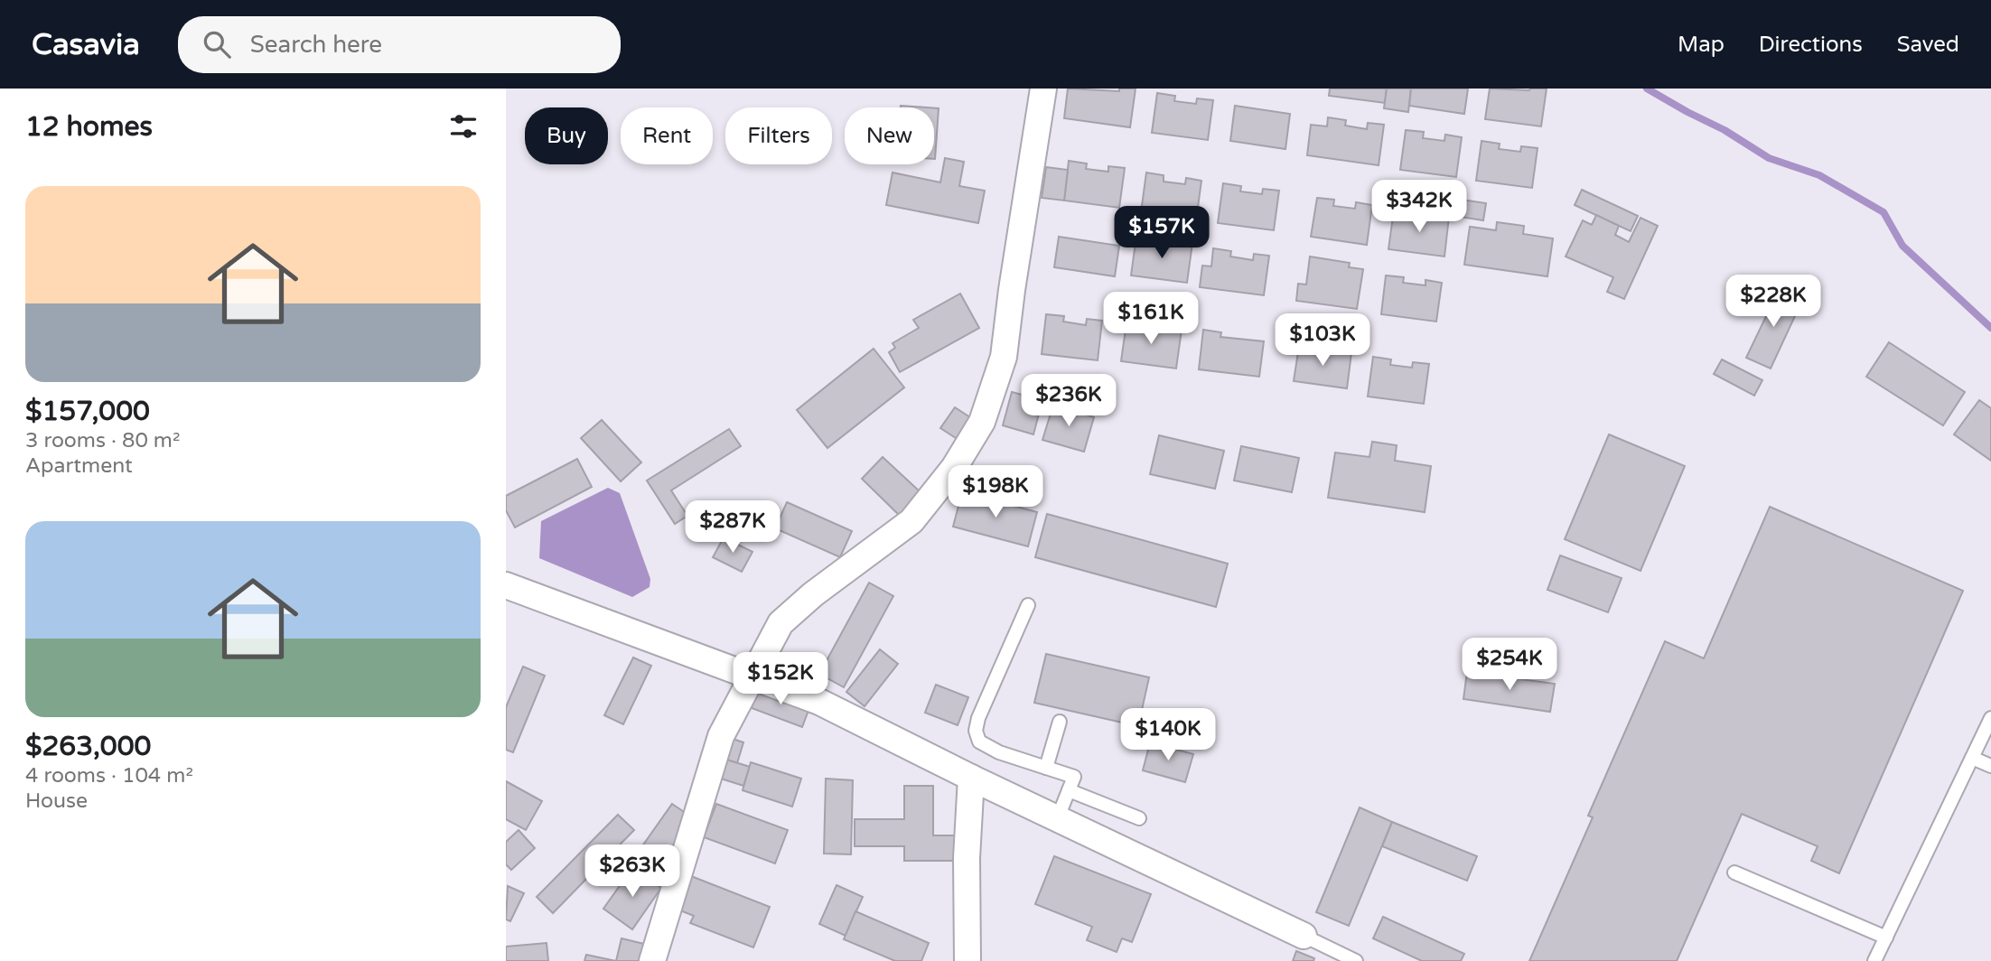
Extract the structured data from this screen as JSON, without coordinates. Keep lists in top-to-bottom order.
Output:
{
  "page": {
    "header": "Casavia",
    "search": "Search here",
    "nav": ["Map", "Directions", "Saved"],
    "heading": "12 homes",
    "chip": [
      "Buy",
      "Rent",
      "Filters",
      "New"
    ],
    "list": [
      {
        "name": "$157,000",
        "note": "3 rooms · 80 m² · Apartment"
      },
      {
        "name": "$263,000",
        "note": "4 rooms · 104 m² · House"
      }
    ],
    "price": [
      "$342K",
      "$157K",
      "$228K",
      "$161K",
      "$103K",
      "$236K",
      "$198K",
      "$287K",
      "$254K",
      "$152K",
      "$140K",
      "$263K"
    ]
  }
}
